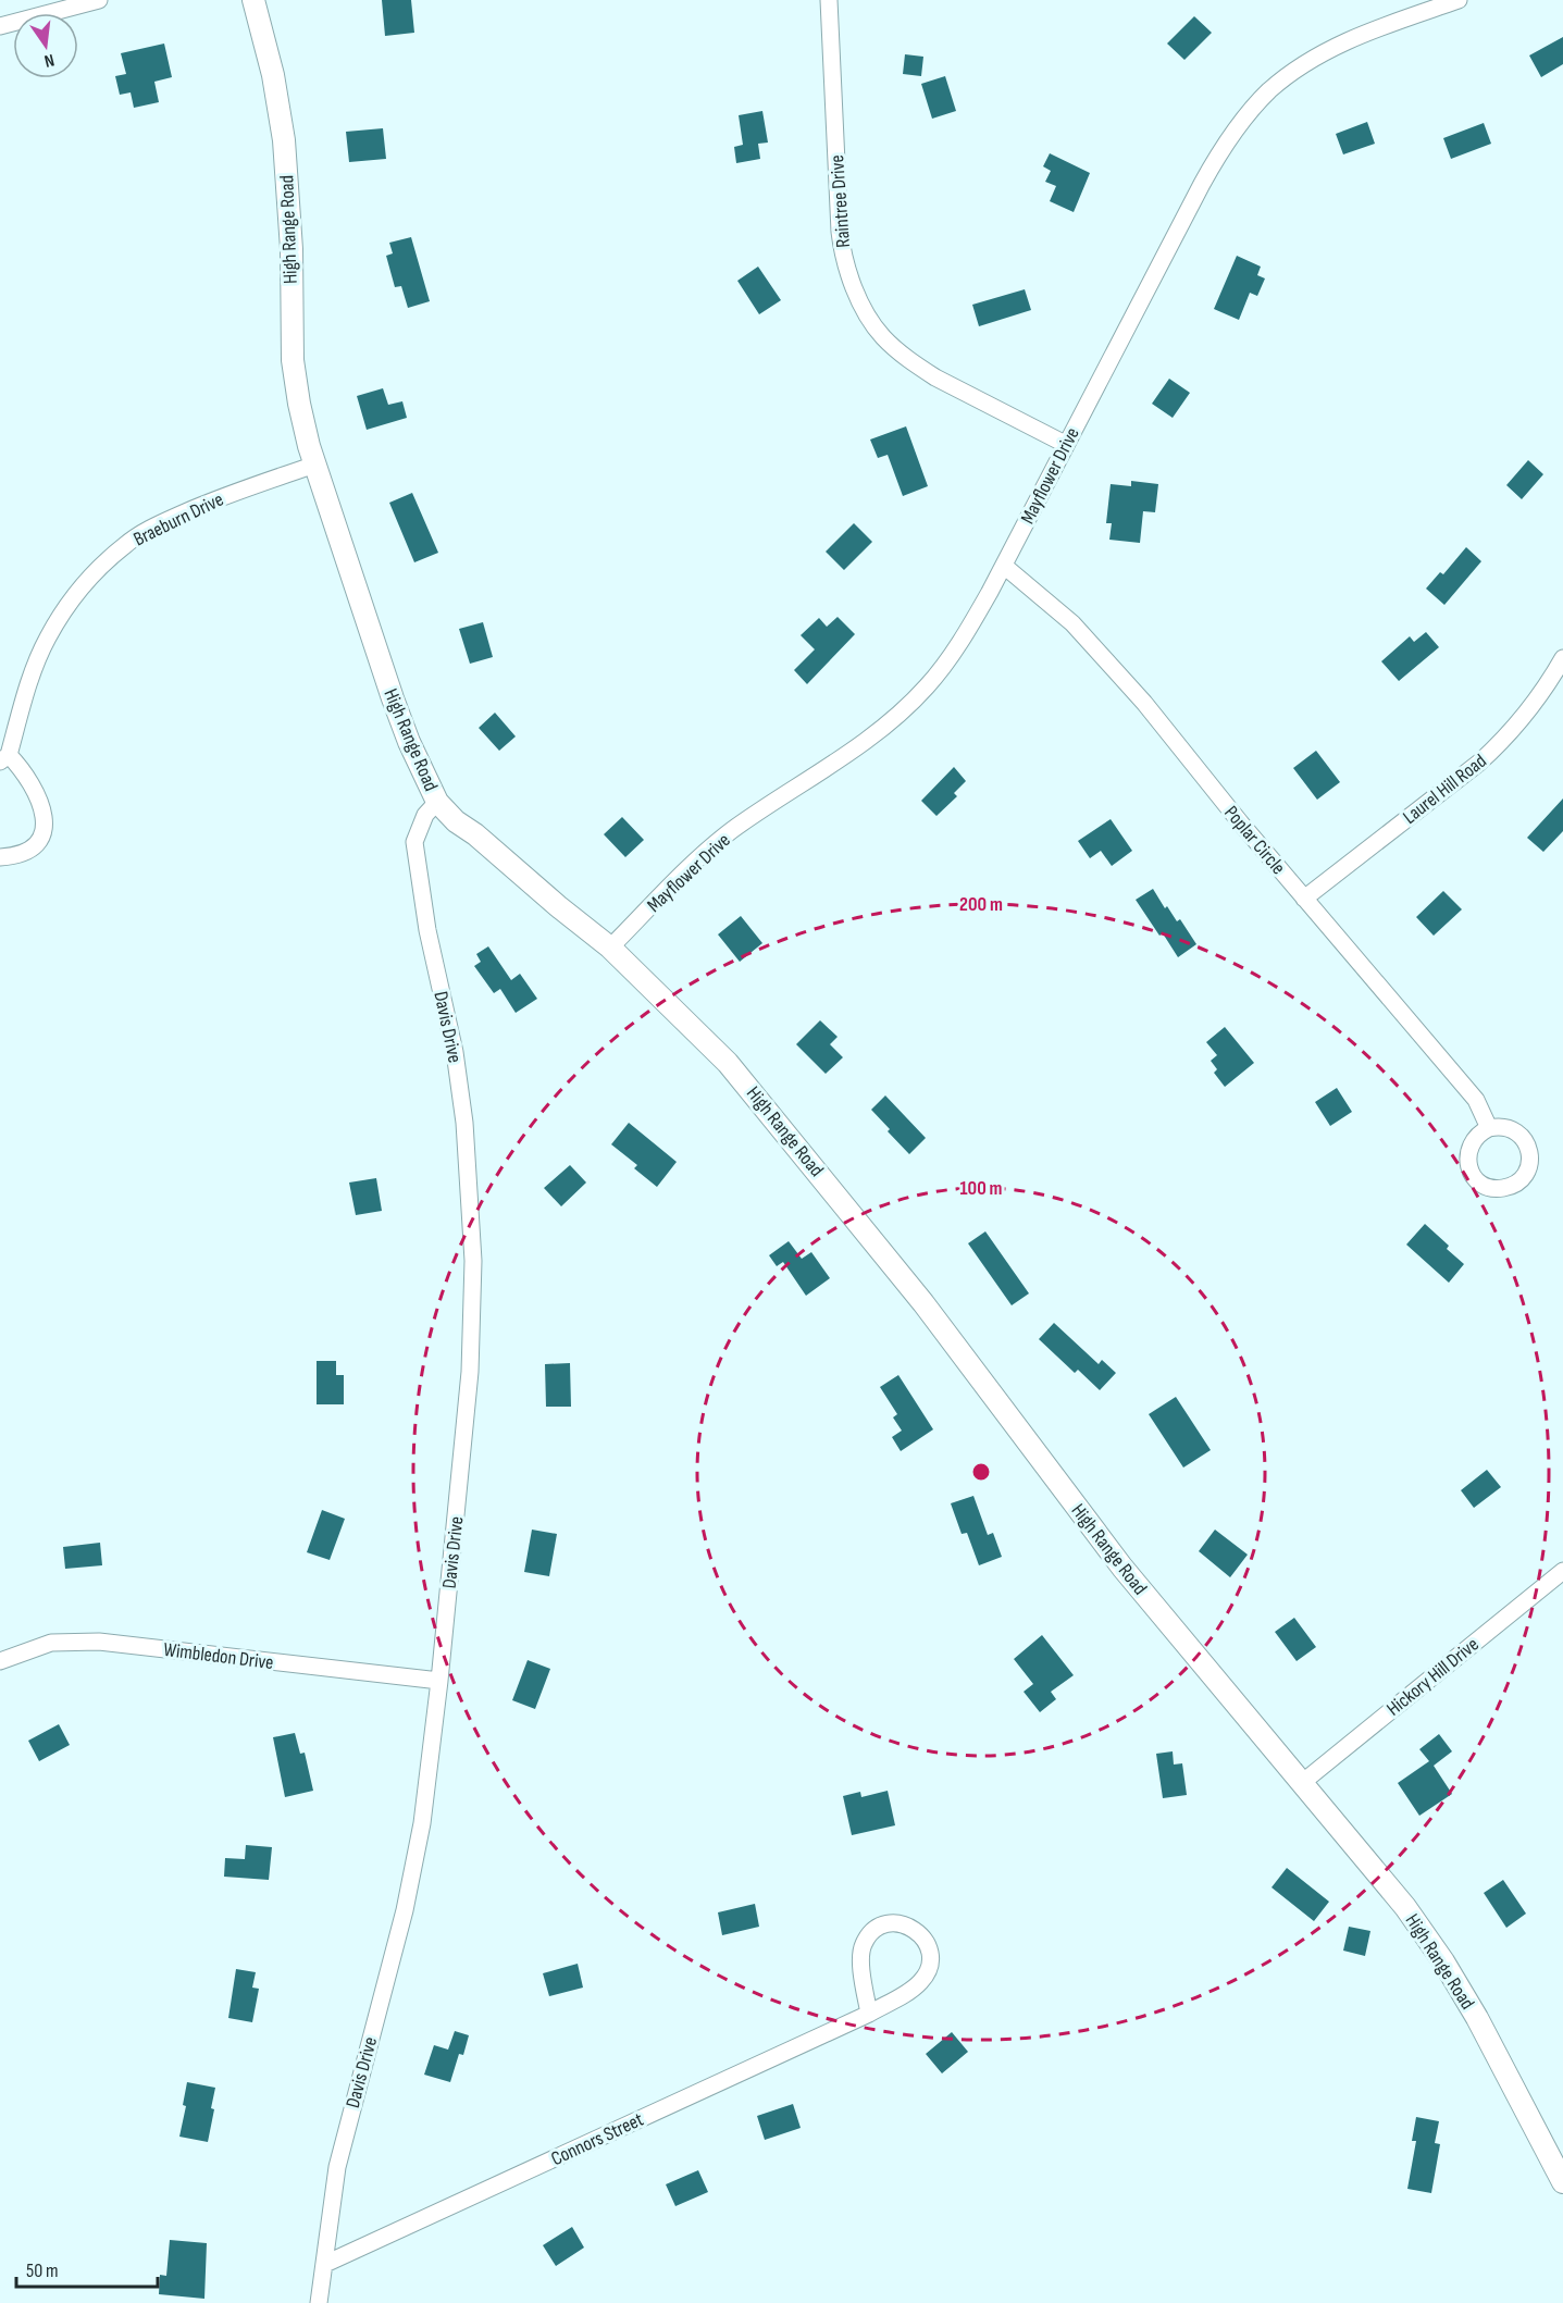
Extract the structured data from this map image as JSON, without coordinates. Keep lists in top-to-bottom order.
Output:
{
  "streets": {
    "street": [
      "Raintree Drive",
      "High Range Road",
      "Mayflower Drive",
      "Braeburn Drive",
      "Laurel Hill Road",
      "Poplar Circle",
      "Davis Drive",
      "Wimbledon Drive",
      "Hickory Hill Drive",
      "Connors Street"
    ]
  },
  "crossings": [
    ["Raintree Drive", "Mayflower Drive"],
    ["High Range Road", "Mayflower Drive"],
    ["High Range Road", "Braeburn Drive"],
    ["High Range Road", "Davis Drive"],
    ["High Range Road", "Hickory Hill Drive"],
    ["Mayflower Drive", "Poplar Circle"],
    ["Laurel Hill Road", "Poplar Circle"],
    ["Davis Drive", "Wimbledon Drive"],
    ["Davis Drive", "Connors Street"]
  ],
  "scale_bar": "50 m",
  "north": "bottom",
  "rings": ["200 m", "100 m"]
}
